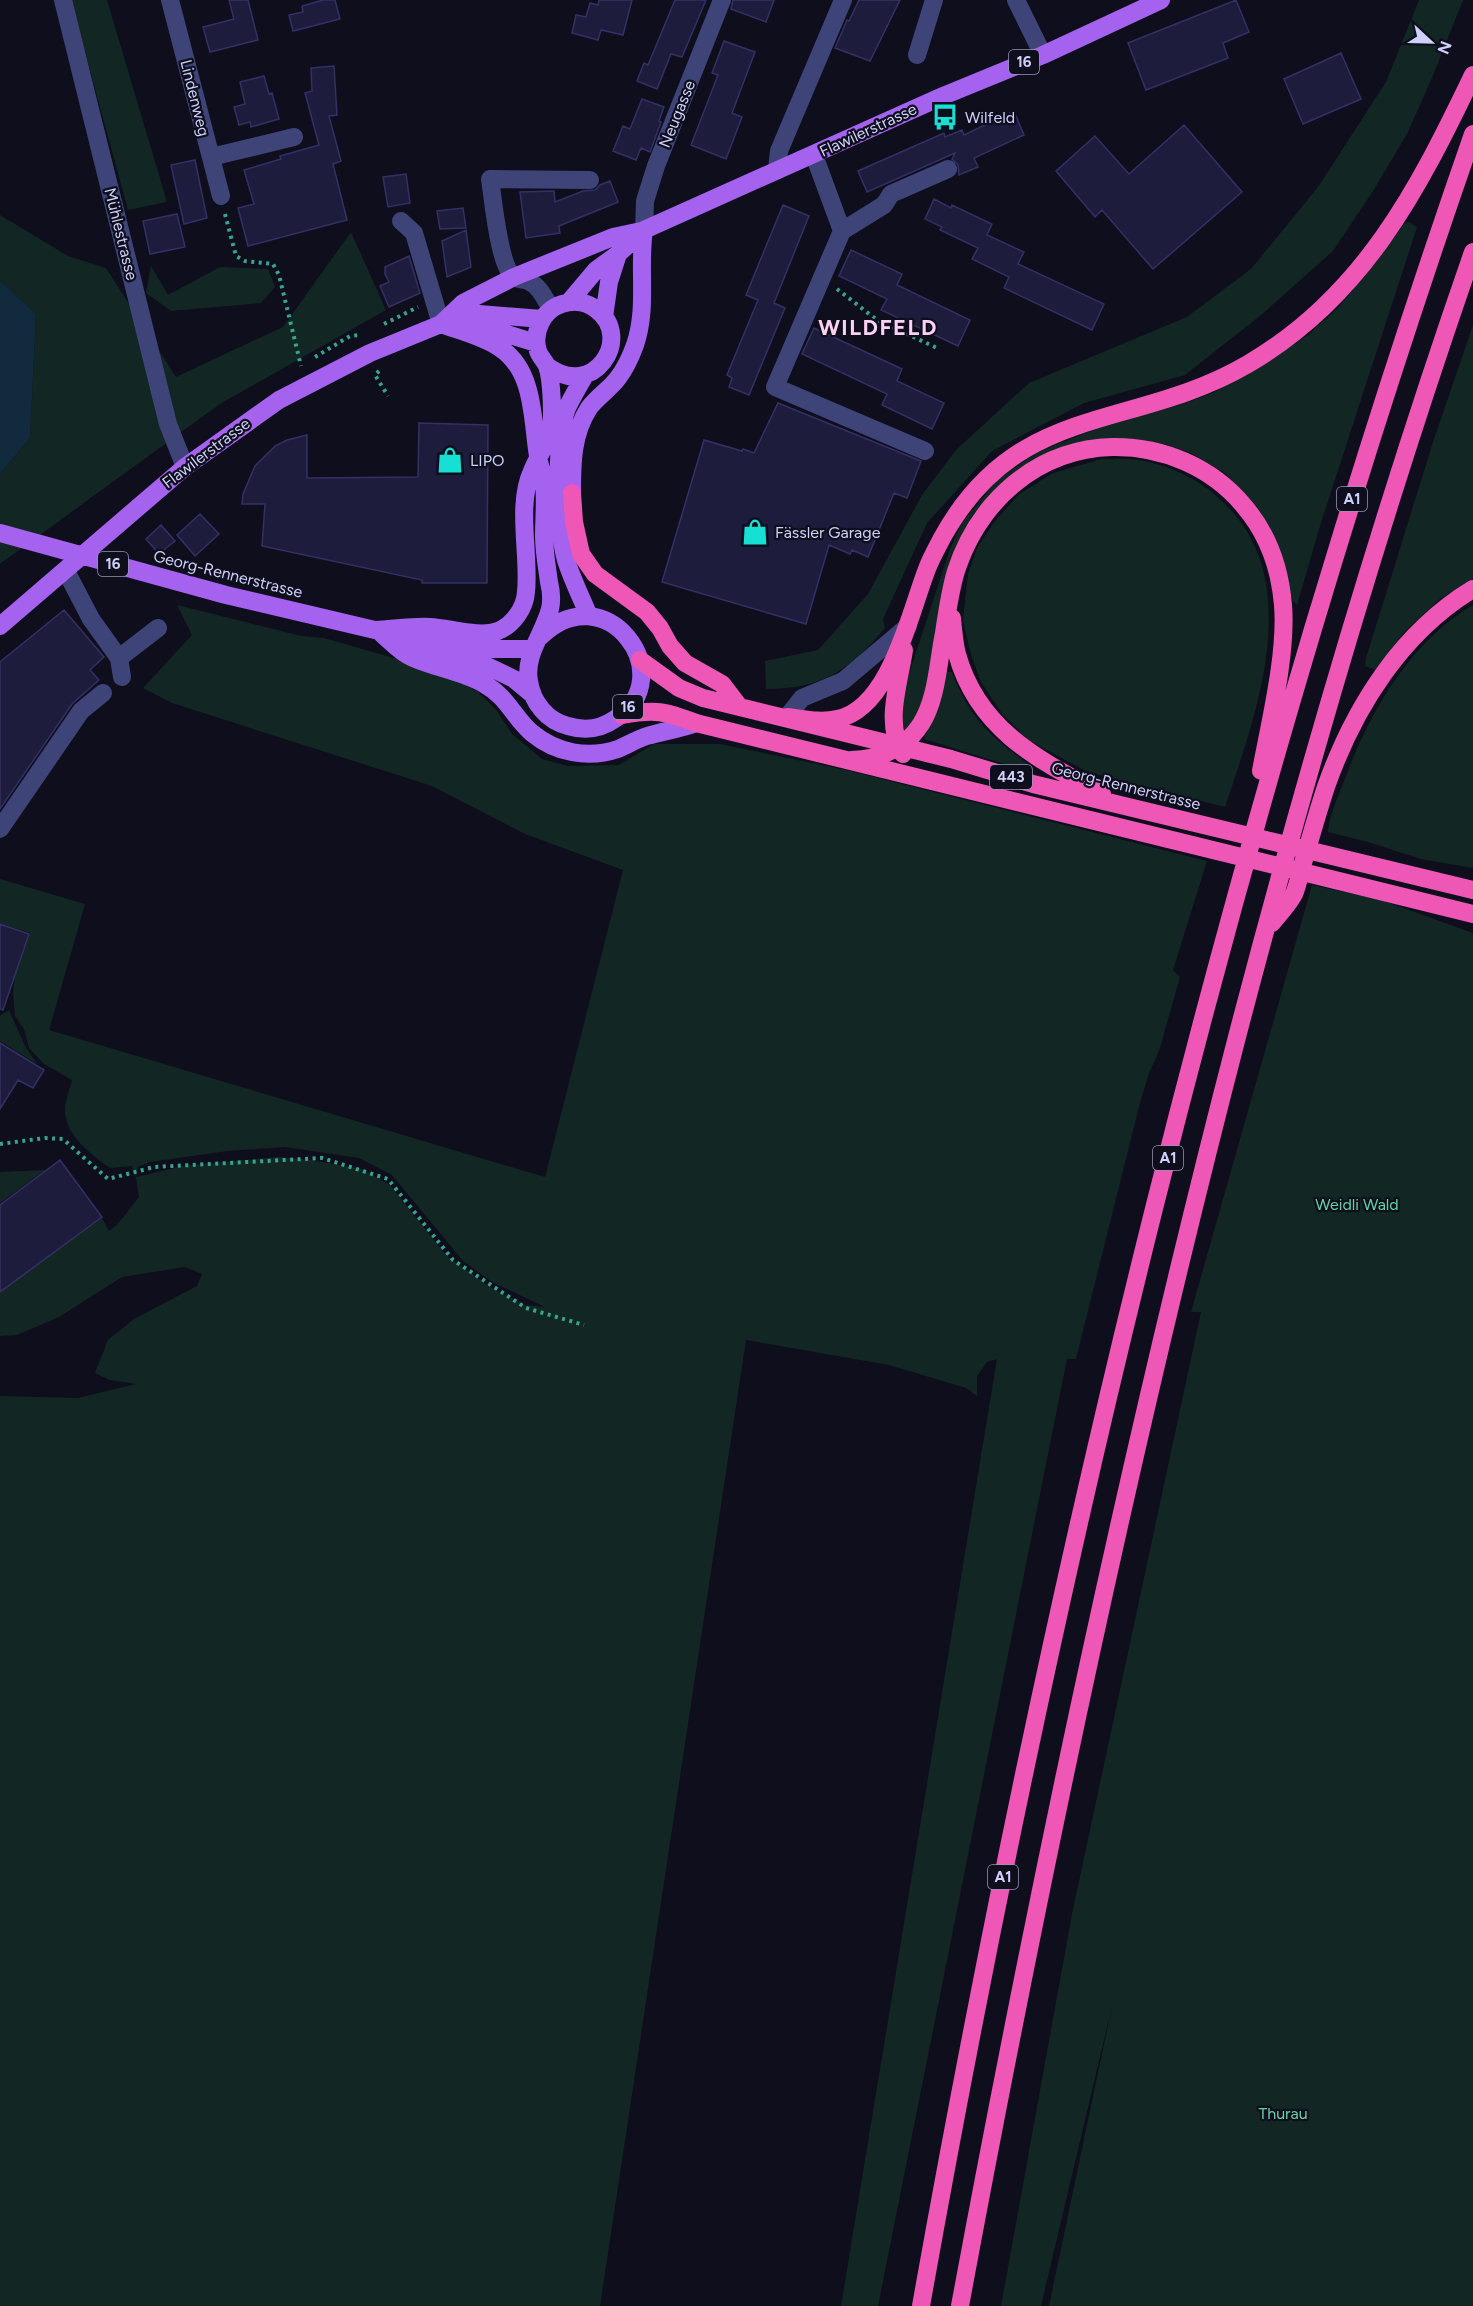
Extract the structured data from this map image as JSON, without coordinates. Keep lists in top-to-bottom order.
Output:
{
  "streets": {
    "highway": ["A1", "Georg-Rennerstrasse", "443"],
    "main road": ["16", "Flawilerstrasse"],
    "street": ["Lindenweg", "Neugasse", "Mühlestrasse"]
  },
  "crossings": [
    ["16", "Georg-Rennerstrasse"],
    ["Neugasse", "Flawilerstrasse"],
    ["Flawilerstrasse", "Mühlestrasse"]
  ],
  "districts": ["WILDFELD"],
  "parks": ["Weidli Wald", "Thurau"],
  "places": {
    "bus stop": ["Wilfeld"],
    "shop": ["LIPO", "Fässler Garage"]
  },
  "north": "right"
}
